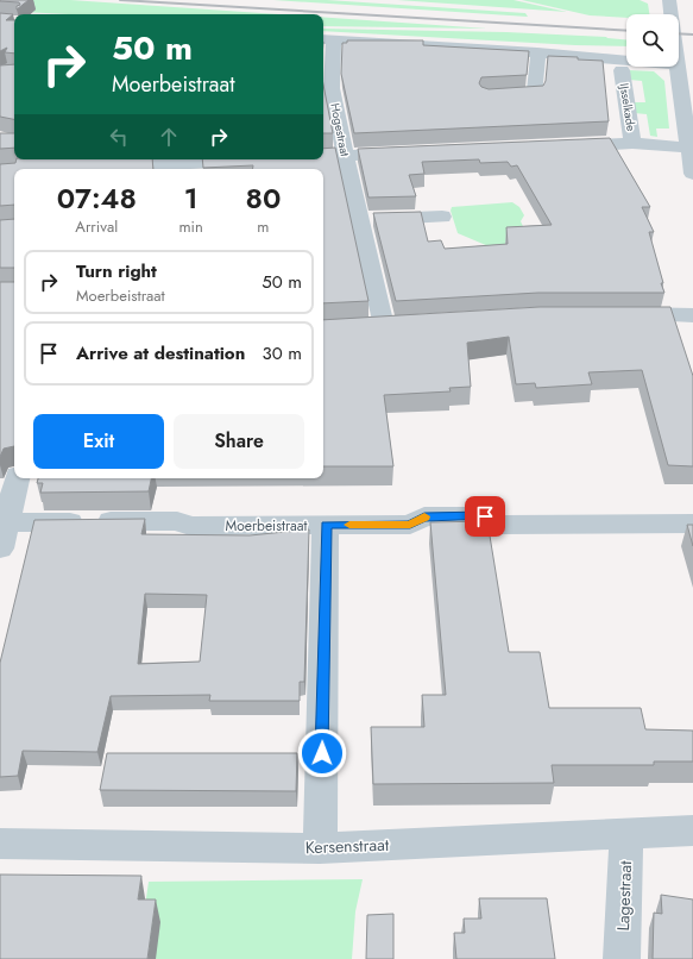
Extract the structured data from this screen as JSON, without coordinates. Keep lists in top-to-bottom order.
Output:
{
  "streets": {
    "street": [
      "IJsselkade",
      "Hogestraat",
      "Moerbeistraat",
      "Kersenstraat",
      "Lagestraat"
    ]
  },
  "crossings": [
    ["Kersenstraat", "Lagestraat"]
  ],
  "page": {
    "turn": ["50 m", "Moerbeistraat"],
    "eta": [
      "07:48",
      "Arrival",
      "1",
      "min",
      "80",
      "m"
    ],
    "list": [
      {
        "name": "Turn right",
        "note": "Moerbeistraat",
        "value": "50 m"
      },
      {
        "name": "Arrive at destination",
        "value": "30 m"
      }
    ],
    "buttons": ["Exit", "Share"]
  }
}
